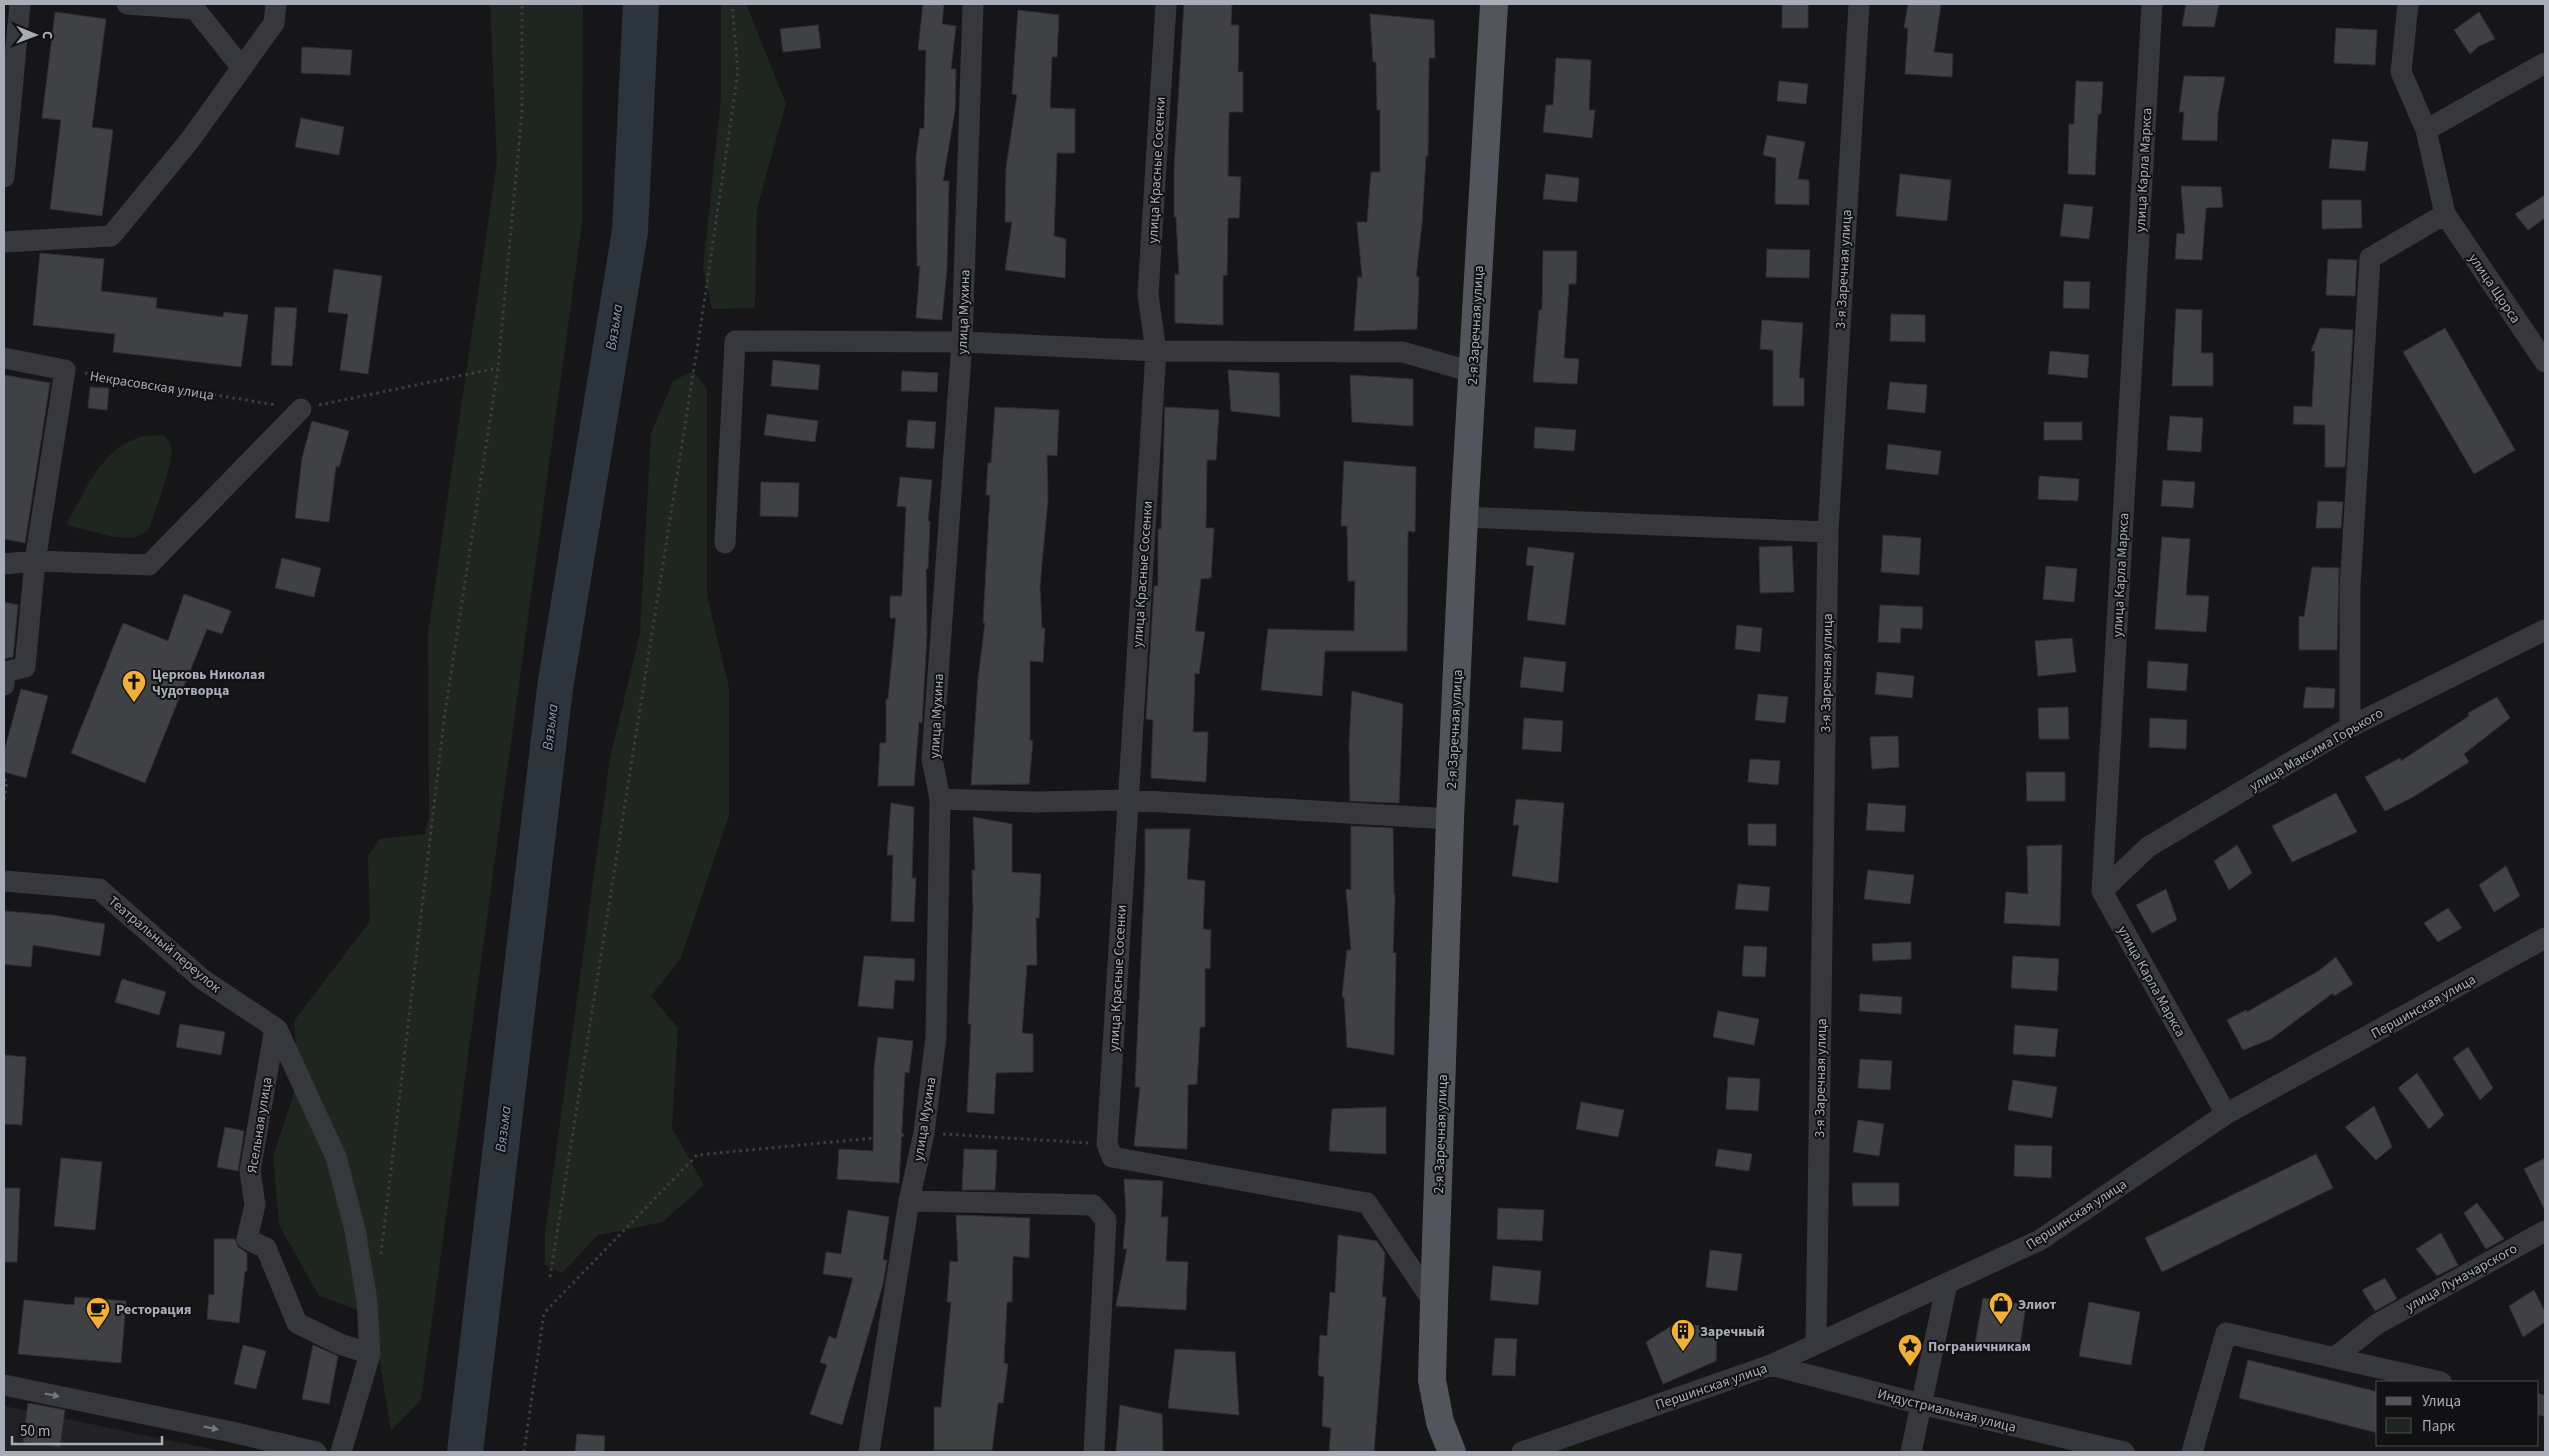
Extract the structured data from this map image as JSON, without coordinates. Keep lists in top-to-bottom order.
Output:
{
  "streets": {
    "main road": ["2-я Заречная улица"],
    "street": [
      "улица Красные Сосенки",
      "улица Карла Маркса",
      "3-я Заречная улица",
      "улица Щорса",
      "улица Мухина",
      "улица Максима Горького",
      "Театральный переулок",
      "Першинская улица",
      "Ясельная улица",
      "улица Луначарского",
      "Индустриальная улица"
    ],
    "path": ["Некрасовская улица"]
  },
  "crossings": [
    ["улица Карла Маркса", "улица Максима Горького"],
    ["улица Карла Маркса", "Першинская улица"],
    ["3-я Заречная улица", "Першинская улица"],
    ["Театральный переулок", "Ясельная улица"],
    ["Першинская улица", "Индустриальная улица"]
  ],
  "water": ["Вязьма"],
  "places": {
    "church": ["Церковь Николая Чудотворца"],
    "shop": ["Элиот"],
    "cafe": ["Ресторация"],
    "building": ["Заречный"],
    "place": ["Пограничникам"]
  },
  "legend": ["Улица", "Парк"],
  "scale_bar": "50 m",
  "north": "right"
}
